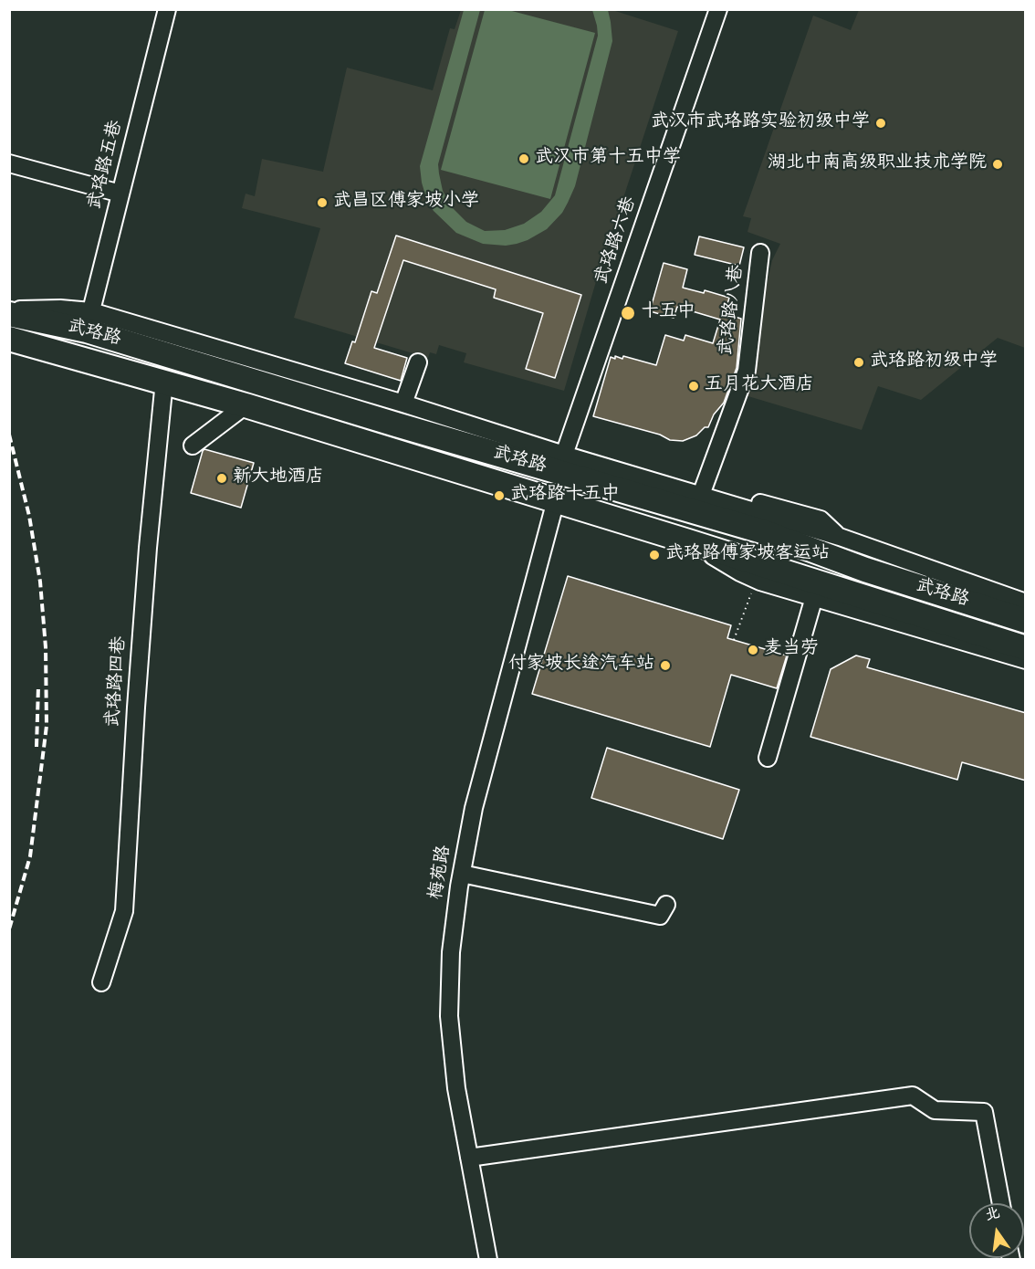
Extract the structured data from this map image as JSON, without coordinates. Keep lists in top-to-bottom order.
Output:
{
  "streets": {
    "highway": ["武珞路"],
    "street": [
      "武珞路五巷",
      "武珞路六巷",
      "武珞路八巷",
      "武珞路四巷",
      "梅苑路"
    ]
  },
  "crossings": [
    ["武珞路五巷", "武珞路"],
    ["武珞路六巷", "武珞路"],
    ["武珞路八巷", "武珞路"],
    ["武珞路", "武珞路四巷"],
    ["武珞路", "梅苑路"]
  ],
  "places": [
    "武汉市武珞路实验初级中学",
    "武汉市第十五中学",
    "湖北中南高级职业技术学院",
    "武昌区傅家坡小学",
    "十五中",
    "武珞路初级中学",
    "五月花大酒店",
    "新大地酒店",
    "武珞路十五中",
    "武珞路傅家坡客运站",
    "麦当劳",
    "付家坡长途汽车站"
  ],
  "north": "top"
}
